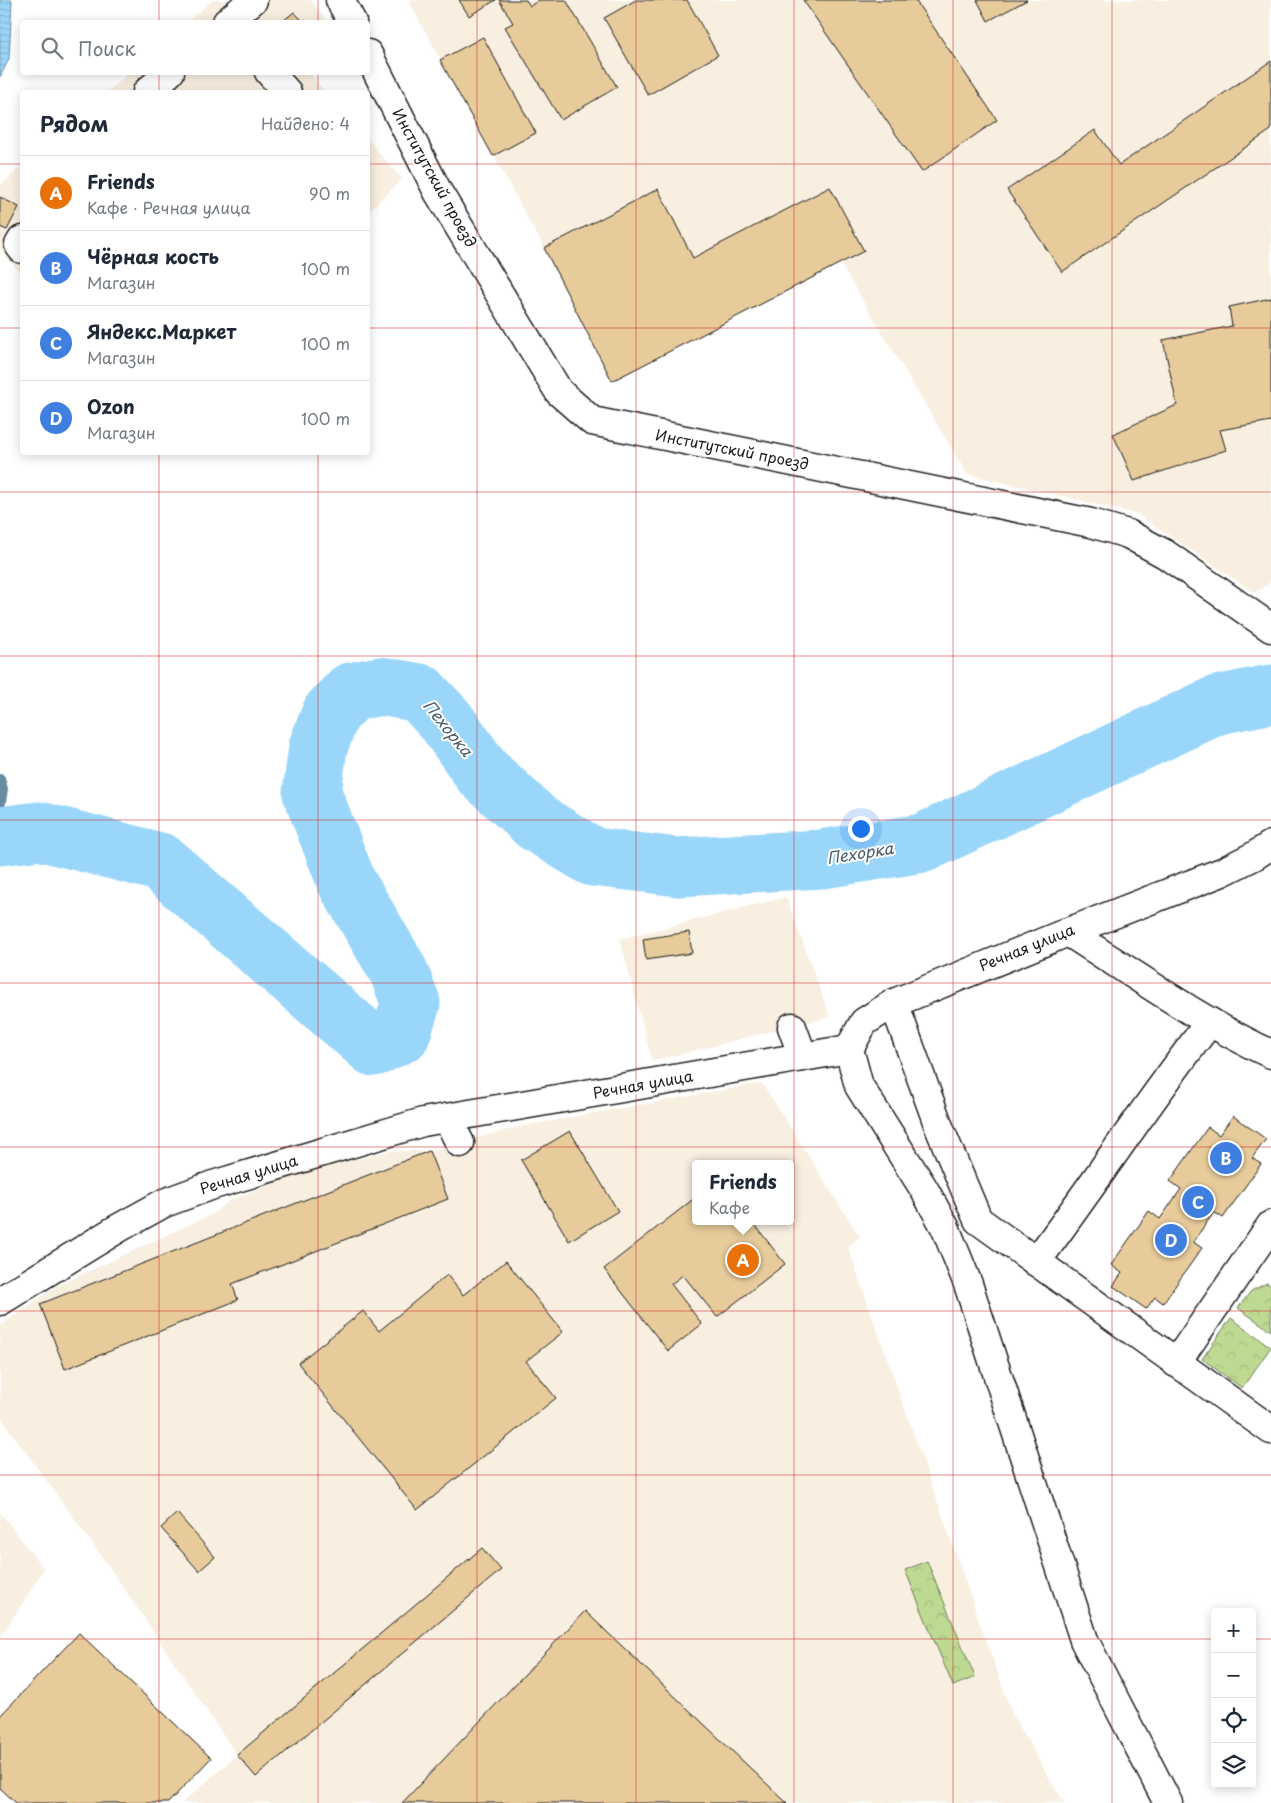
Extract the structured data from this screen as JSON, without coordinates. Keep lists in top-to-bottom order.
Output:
{
  "streets": {
    "street": ["Институтский проезд", "Речная улица"]
  },
  "water": ["Пехорка"],
  "page": {
    "search": "Поиск",
    "heading": ["Рядом", "Найдено: 4"],
    "list": [
      {
        "mark": "A",
        "name": "Friends",
        "note": "Кафе · Речная улица",
        "value": "90 m"
      },
      {
        "mark": "B",
        "name": "Чёрная кость",
        "note": "Магазин",
        "value": "100 m"
      },
      {
        "mark": "C",
        "name": "Яндекс.Маркет",
        "note": "Магазин",
        "value": "100 m"
      },
      {
        "mark": "D",
        "name": "Ozon",
        "note": "Магазин",
        "value": "100 m"
      }
    ],
    "pins": [
      "B",
      "C",
      "D",
      "A"
    ],
    "popup": ["Friends", "Кафе"],
    "map_buttons": ["+", "−"]
  }
}
